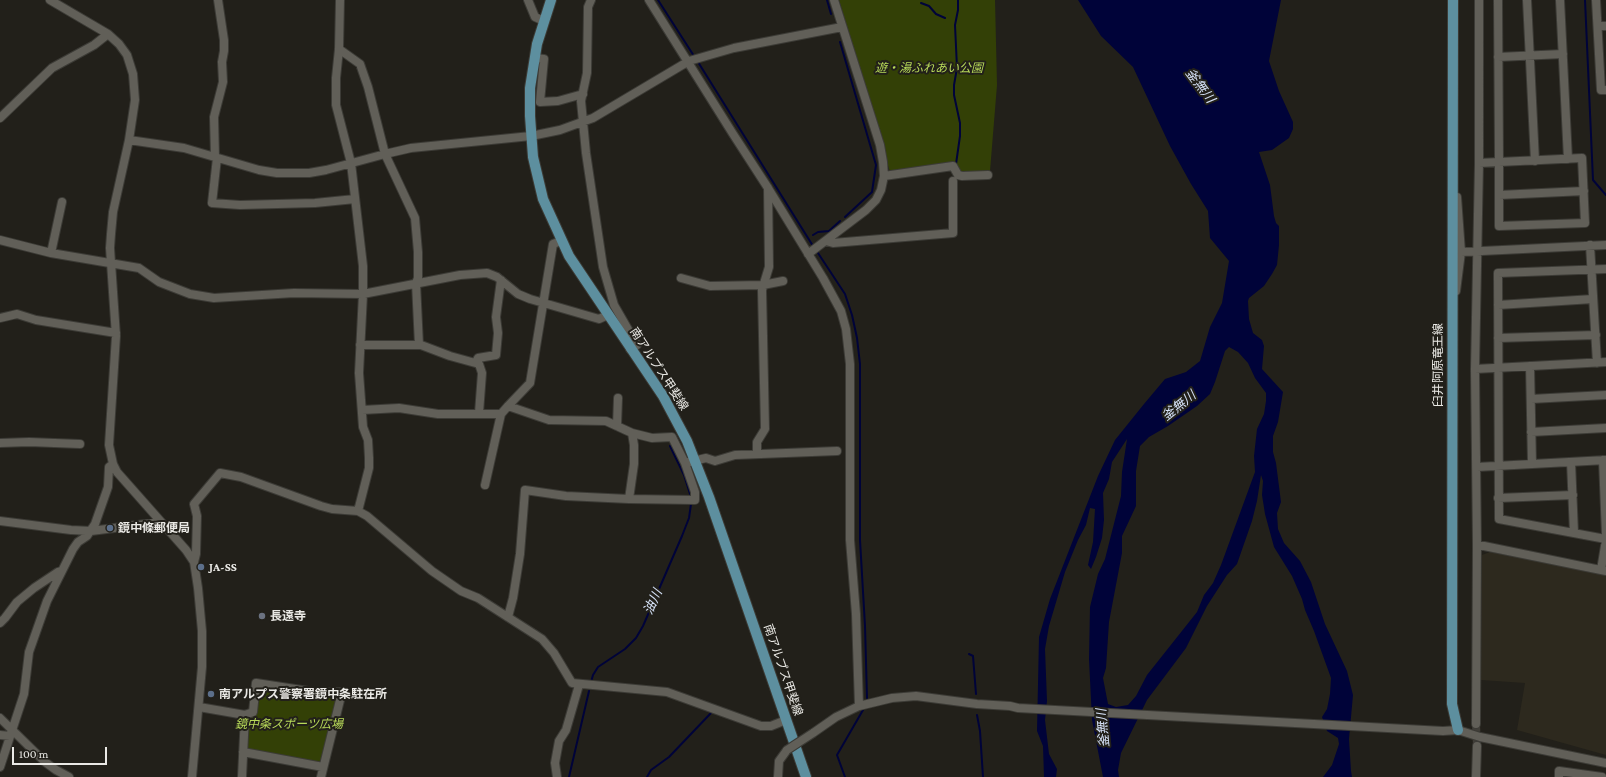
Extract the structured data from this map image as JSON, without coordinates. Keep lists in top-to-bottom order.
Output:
{
  "streets": {
    "main road": ["臼井阿原竜王線", "南アルプス甲斐線"]
  },
  "water": ["釜無川", "油川"],
  "parks": ["遊・湯ふれあい公園", "鏡中条スポーツ広場"],
  "places": [
    "鏡中條郵便局",
    "JA-SS",
    "長遠寺",
    "南アルプス警察署鏡中条駐在所"
  ],
  "scale_bar": "100 m"
}
